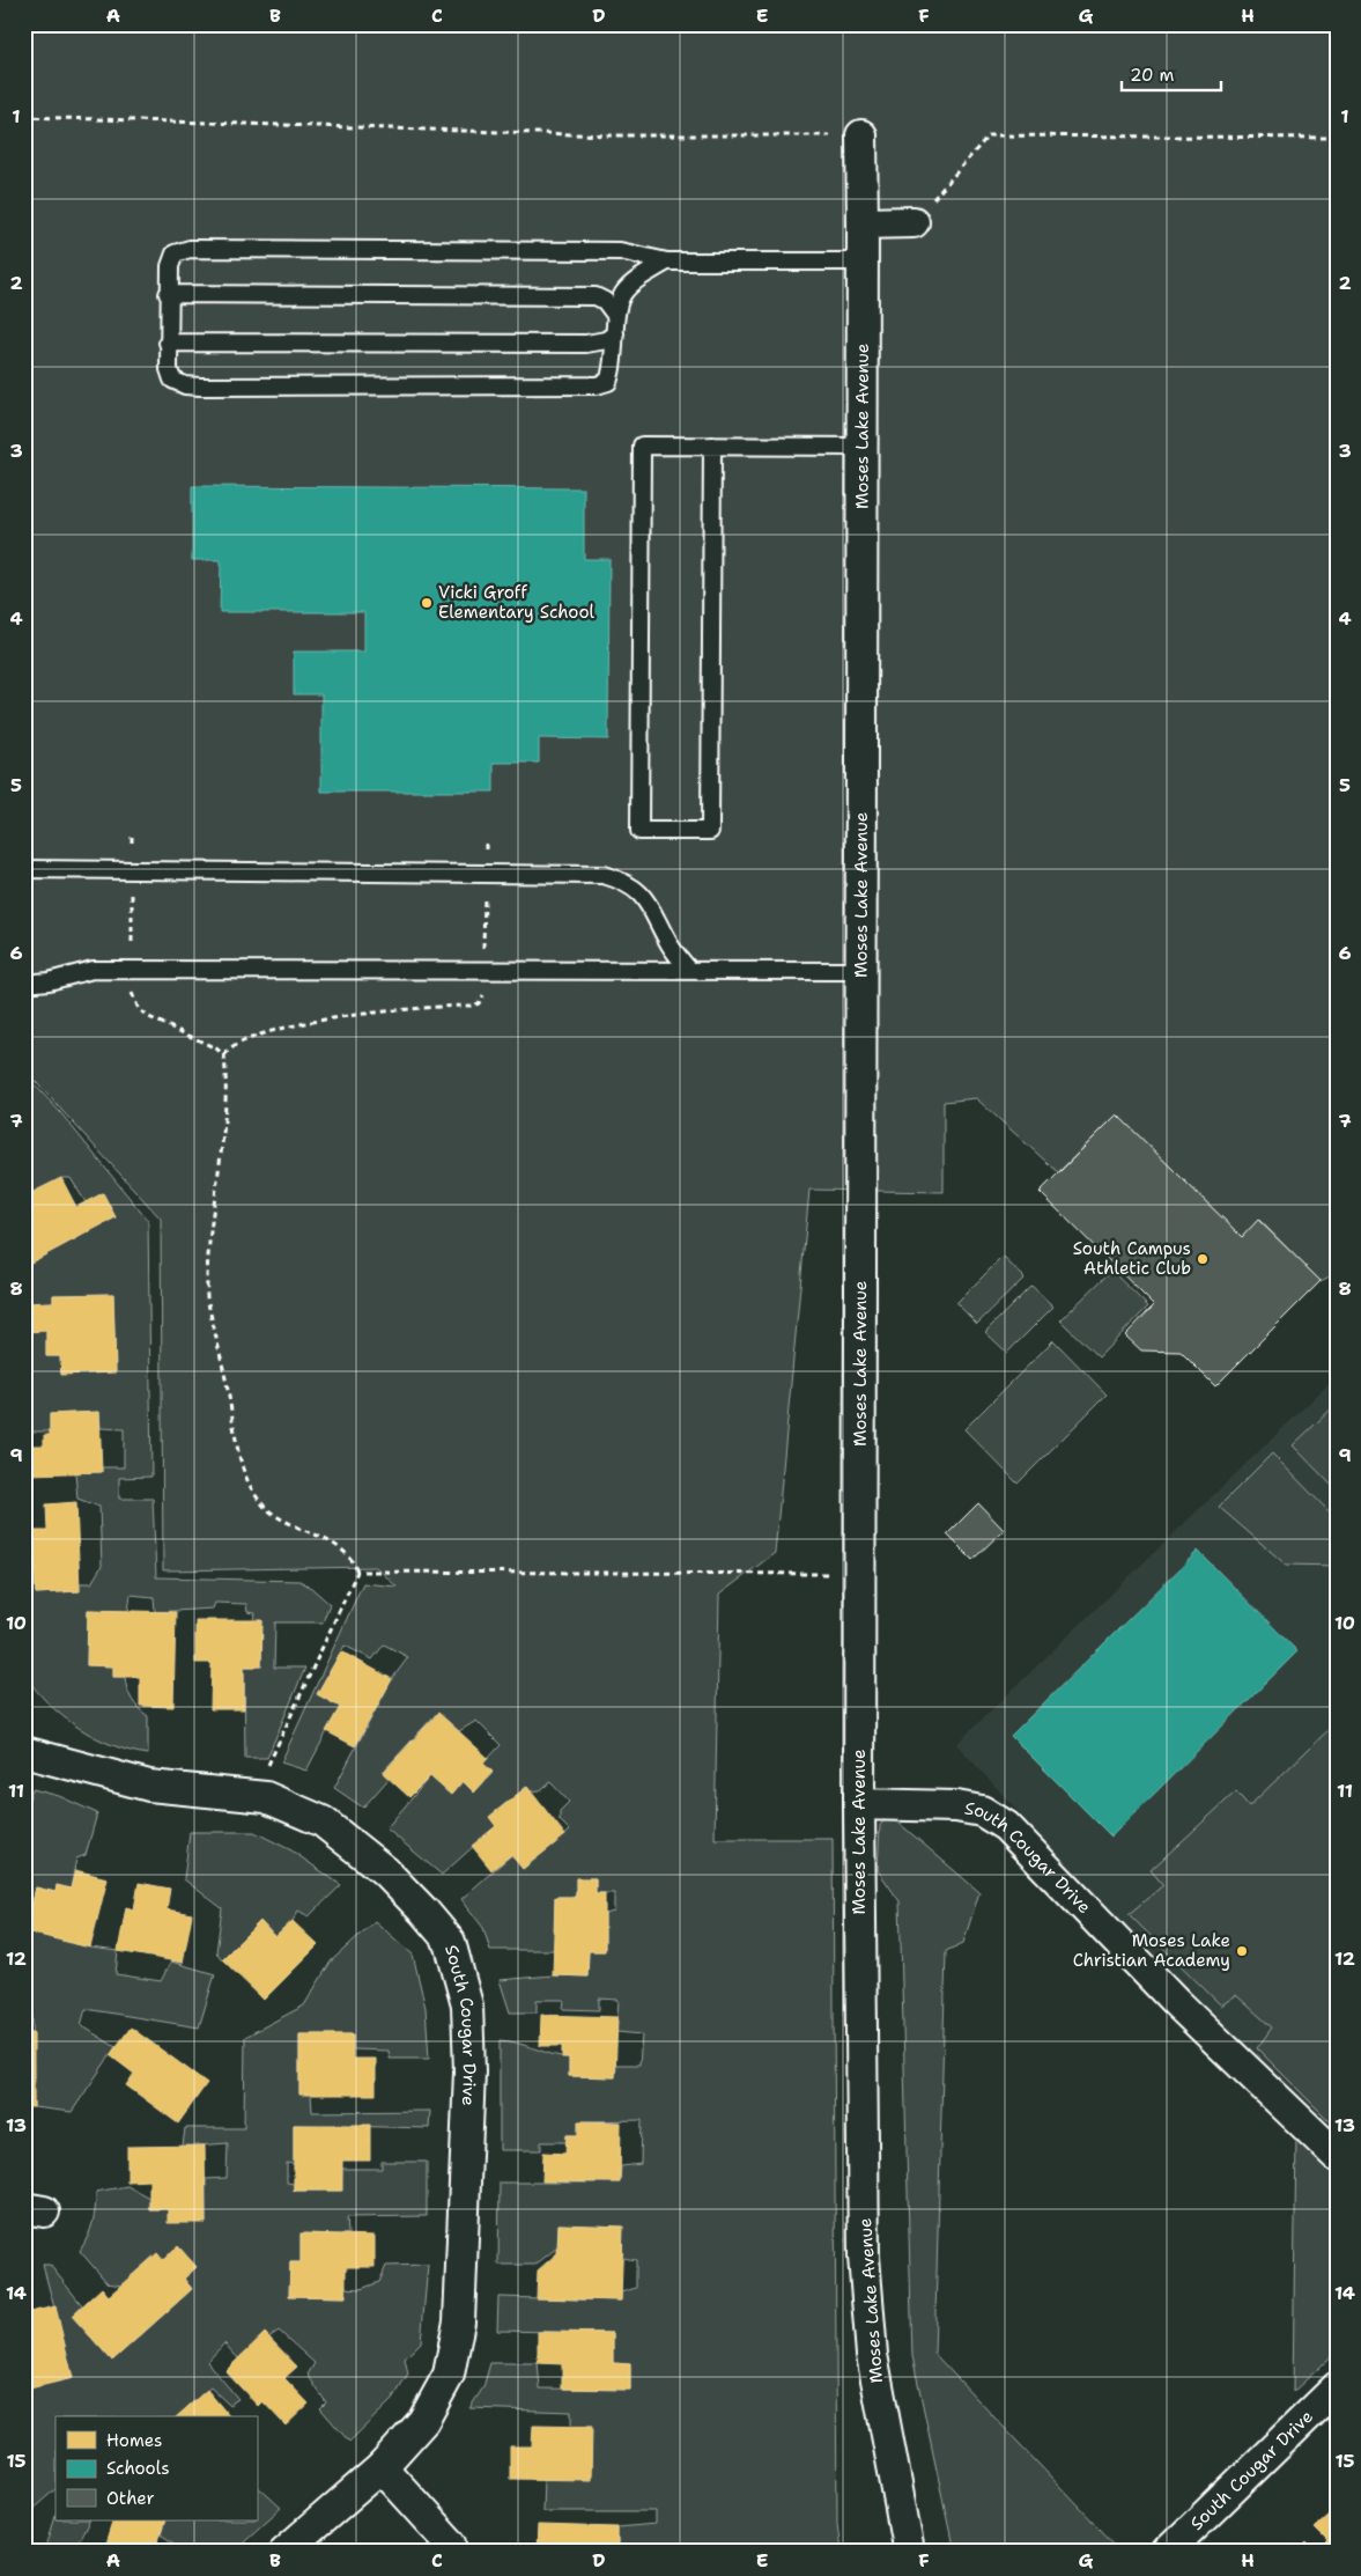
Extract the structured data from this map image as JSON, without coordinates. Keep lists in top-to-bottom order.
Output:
{
  "streets": {
    "street": ["Moses Lake Avenue", "South Cougar Drive"]
  },
  "crossings": [
    ["Moses Lake Avenue", "South Cougar Drive"]
  ],
  "places": ["Vicki Groff Elementary School", "South Campus Athletic Club", "Moses Lake Christian Academy"],
  "legend": ["Homes", "Schools", "Other"],
  "scale_bar": "20 m",
  "grid": {
    "columns": [
      "A",
      "B",
      "C",
      "D",
      "E",
      "F",
      "G",
      "H"
    ],
    "rows": [
      "1",
      "2",
      "3",
      "4",
      "5",
      "6",
      "7",
      "8",
      "9",
      "10",
      "11",
      "12",
      "13",
      "14",
      "15"
    ]
  }
}
